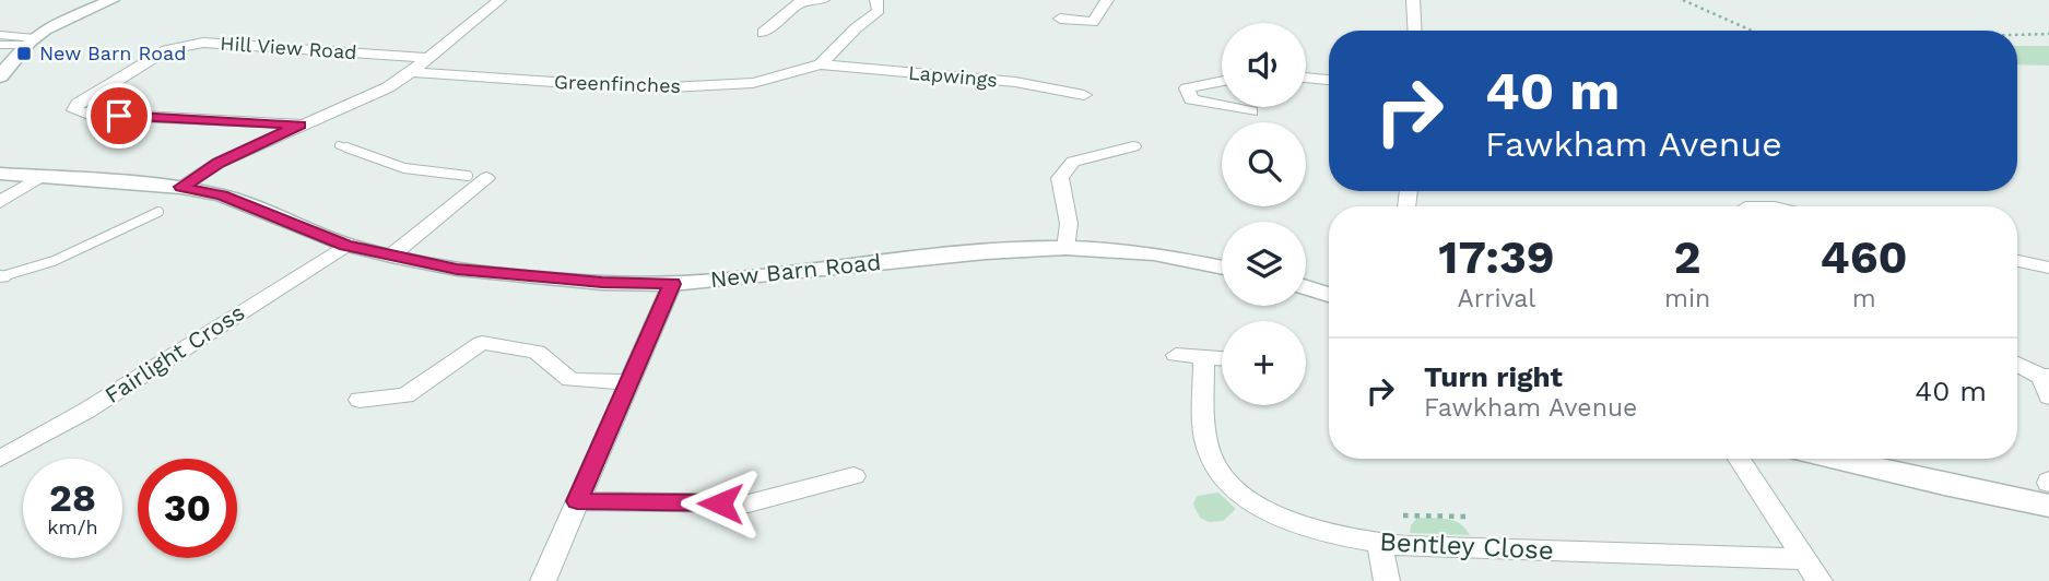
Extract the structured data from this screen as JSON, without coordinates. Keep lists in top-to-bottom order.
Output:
{
  "streets": {
    "street": [
      "Hill View Road",
      "Lapwings",
      "Greenfinches",
      "New Barn Road",
      "Fairlight Cross",
      "Bentley Close"
    ]
  },
  "crossings": [
    ["Lapwings", "Greenfinches"],
    ["New Barn Road", "Fairlight Cross"]
  ],
  "places": {
    "transit": ["New Barn Road"]
  },
  "page": {
    "map_buttons": "+",
    "turn": ["40 m", "Fawkham Avenue"],
    "eta": [
      "17:39",
      "Arrival",
      "2",
      "min",
      "460",
      "m"
    ],
    "list": [
      {
        "name": "Turn right",
        "note": "Fawkham Avenue",
        "value": "40 m"
      }
    ],
    "speed": "28 km/h",
    "limit": "30"
  }
}
